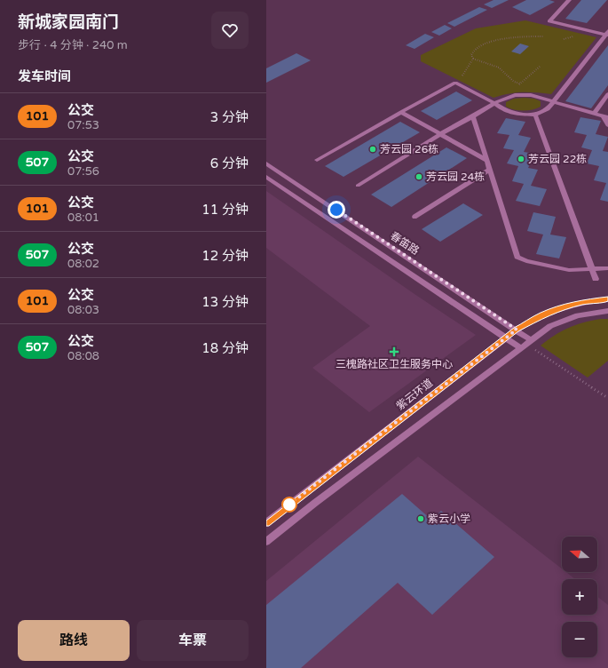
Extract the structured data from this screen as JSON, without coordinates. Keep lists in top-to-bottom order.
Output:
{
  "streets": {
    "street": ["春笛路", "紫云环道"]
  },
  "crossings": [
    ["春笛路", "紫云环道"]
  ],
  "places": {
    "other": [
      "芳云园 26栋",
      "芳云园 22栋",
      "芳云园 24栋",
      "紫云小学"
    ],
    "health": ["三槐路社区卫生服务中心"]
  },
  "lines": ["bus line 101"],
  "north": "left",
  "page": {
    "heading": [
      ["新城家园南门", "步行 · 4 分钟 · 240 m"],
      "发车时间"
    ],
    "list": [
      {
        "mark": "101",
        "name": "公交",
        "note": "07:53",
        "value": "3 分钟"
      },
      {
        "mark": "507",
        "name": "公交",
        "note": "07:56",
        "value": "6 分钟"
      },
      {
        "mark": "101",
        "name": "公交",
        "note": "08:01",
        "value": "11 分钟"
      },
      {
        "mark": "507",
        "name": "公交",
        "note": "08:02",
        "value": "12 分钟"
      },
      {
        "mark": "101",
        "name": "公交",
        "note": "08:03",
        "value": "13 分钟"
      },
      {
        "mark": "507",
        "name": "公交",
        "note": "08:08",
        "value": "18 分钟"
      }
    ],
    "map_buttons": ["+", "−"],
    "buttons": ["路线", "车票"]
  }
}
